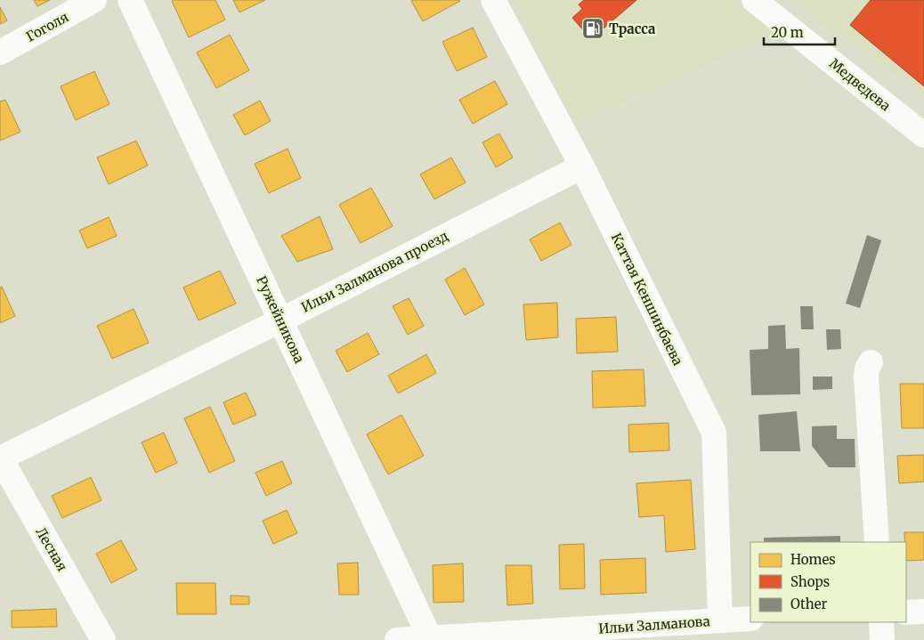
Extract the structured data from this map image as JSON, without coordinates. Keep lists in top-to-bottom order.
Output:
{
  "streets": {
    "street": [
      "Гоголя",
      "Медведева",
      "Ильи Залманова проезд",
      "Каттая Кеншинбаева",
      "Ружейникова",
      "Лесная",
      "Ильи Залманова"
    ]
  },
  "crossings": [
    ["Ильи Залманова проезд", "Каттая Кеншинбаева"],
    ["Ильи Залманова проезд", "Ружейникова"],
    ["Ильи Залманова проезд", "Лесная"],
    ["Каттая Кеншинбаева", "Ильи Залманова"],
    ["Ружейникова", "Ильи Залманова"]
  ],
  "places": {
    "fuel station": ["Трасса"]
  },
  "legend": ["Homes", "Shops", "Other"],
  "scale_bar": "20 m"
}
